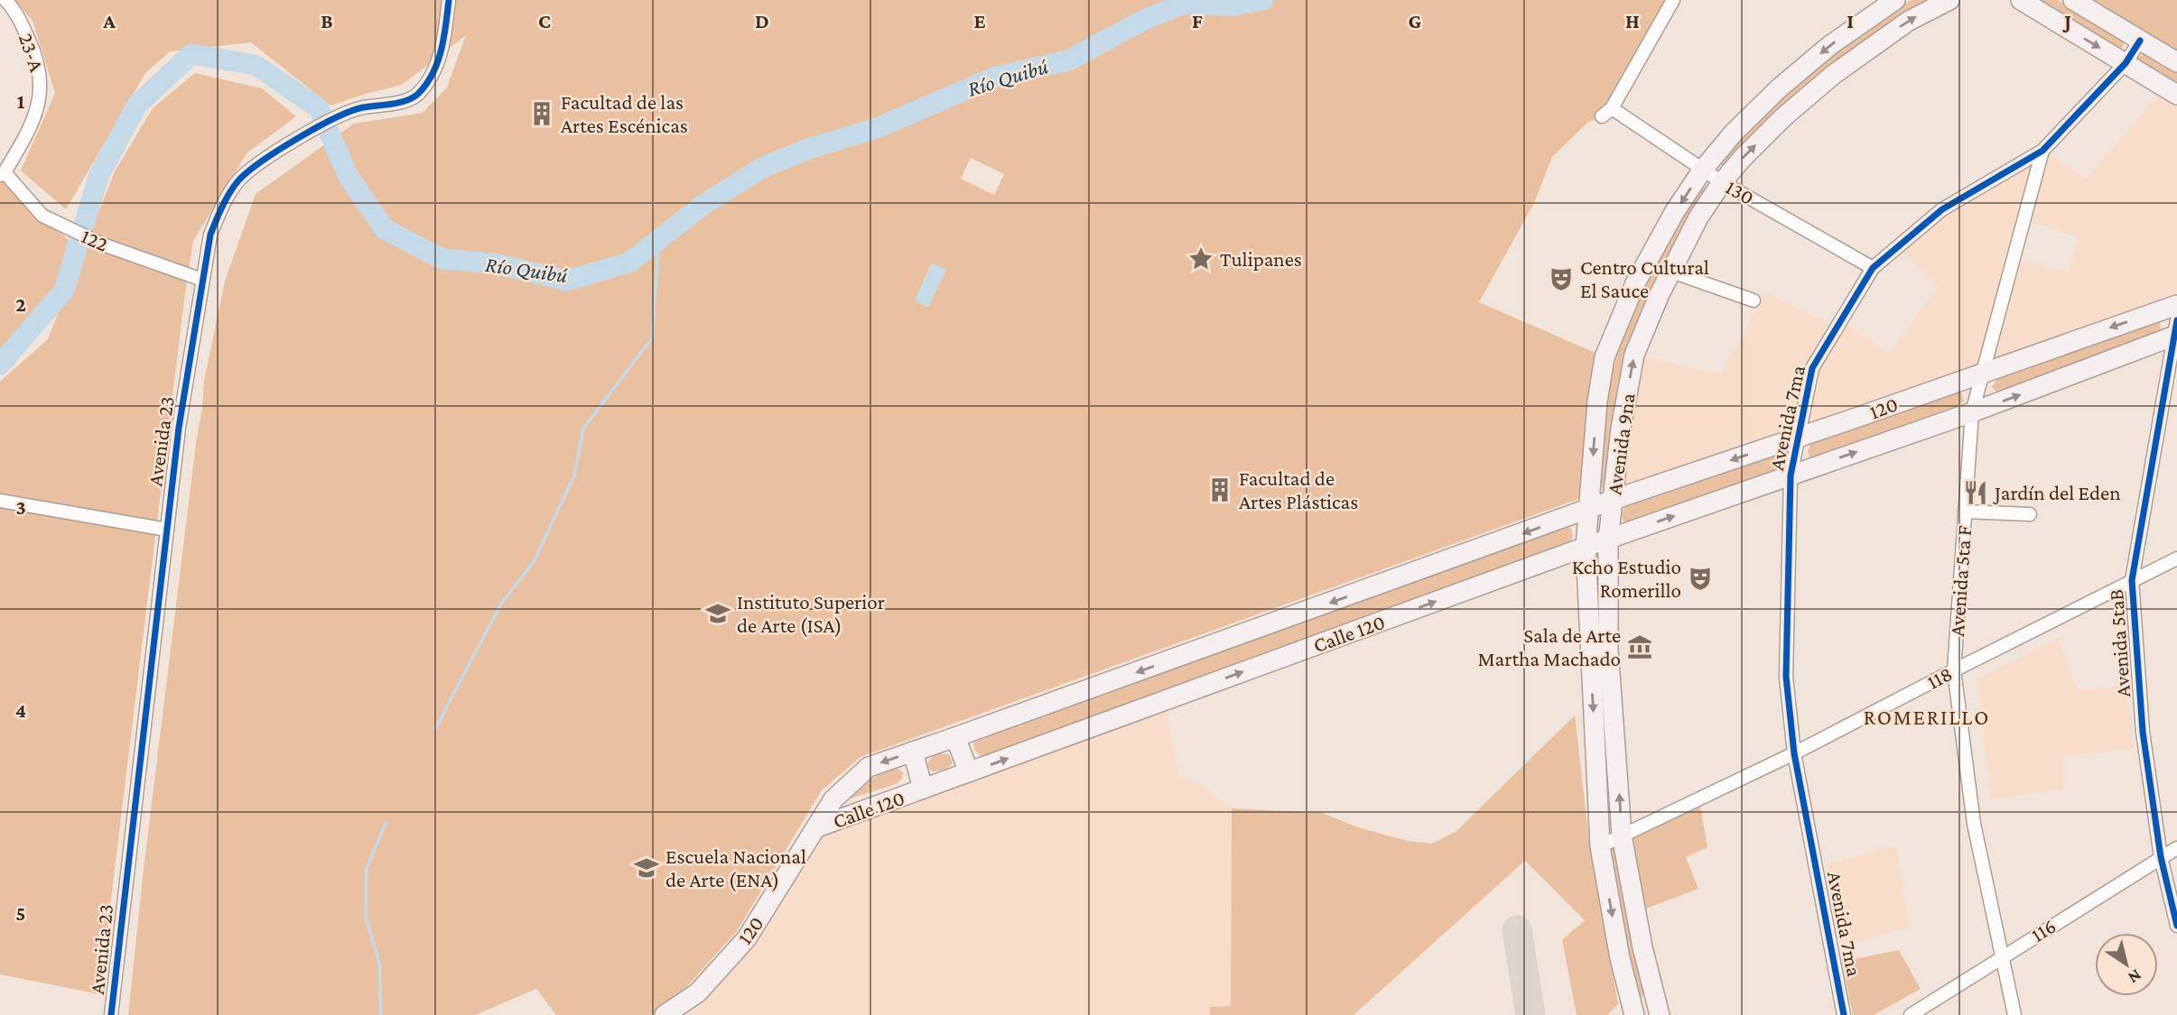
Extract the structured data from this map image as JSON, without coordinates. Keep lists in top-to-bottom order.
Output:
{
  "streets": {
    "main road": ["120", "Avenida 9na", "Calle 120"],
    "street": [
      "23-A",
      "130",
      "122",
      "Avenida 7ma",
      "Avenida 23",
      "Avenida 5ta F",
      "Avenida 5taB",
      "118",
      "116"
    ]
  },
  "crossings": [
    ["23-A", "122"],
    ["130", "Avenida 7ma"],
    ["130", "Avenida 9na"],
    ["122", "Avenida 23"],
    ["120", "Avenida 7ma"],
    ["120", "Avenida 9na"],
    ["120", "Avenida 5ta F"],
    ["120", "Calle 120"],
    ["120", "Avenida 5taB"],
    ["Avenida 7ma", "Avenida 5ta F"],
    ["Avenida 7ma", "118"],
    ["Avenida 9na", "Calle 120"],
    ["Avenida 9na", "118"],
    ["Avenida 5ta F", "118"],
    ["Avenida 5ta F", "116"],
    ["Avenida 5taB", "118"],
    ["Avenida 5taB", "116"]
  ],
  "districts": ["ROMERILLO"],
  "water": ["Río Quibú"],
  "places": {
    "building": ["Facultad de las Artes Escénicas", "Facultad de Artes Plásticas"],
    "place": ["Tulipanes"],
    "theatre": ["Centro Cultural El Sauce", "Kcho Estudio Romerillo"],
    "restaurant": ["Jardín del Eden"],
    "school or university": ["Instituto Superior de Arte (ISA)", "Escuela Nacional de Arte (ENA)"],
    "museum": ["Sala de Arte Martha Machado"]
  },
  "north": "bottom right",
  "grid": {
    "columns": [
      "A",
      "B",
      "C",
      "D",
      "E",
      "F",
      "G",
      "H",
      "I",
      "J"
    ],
    "rows": [
      "1",
      "2",
      "3",
      "4",
      "5"
    ]
  }
}
